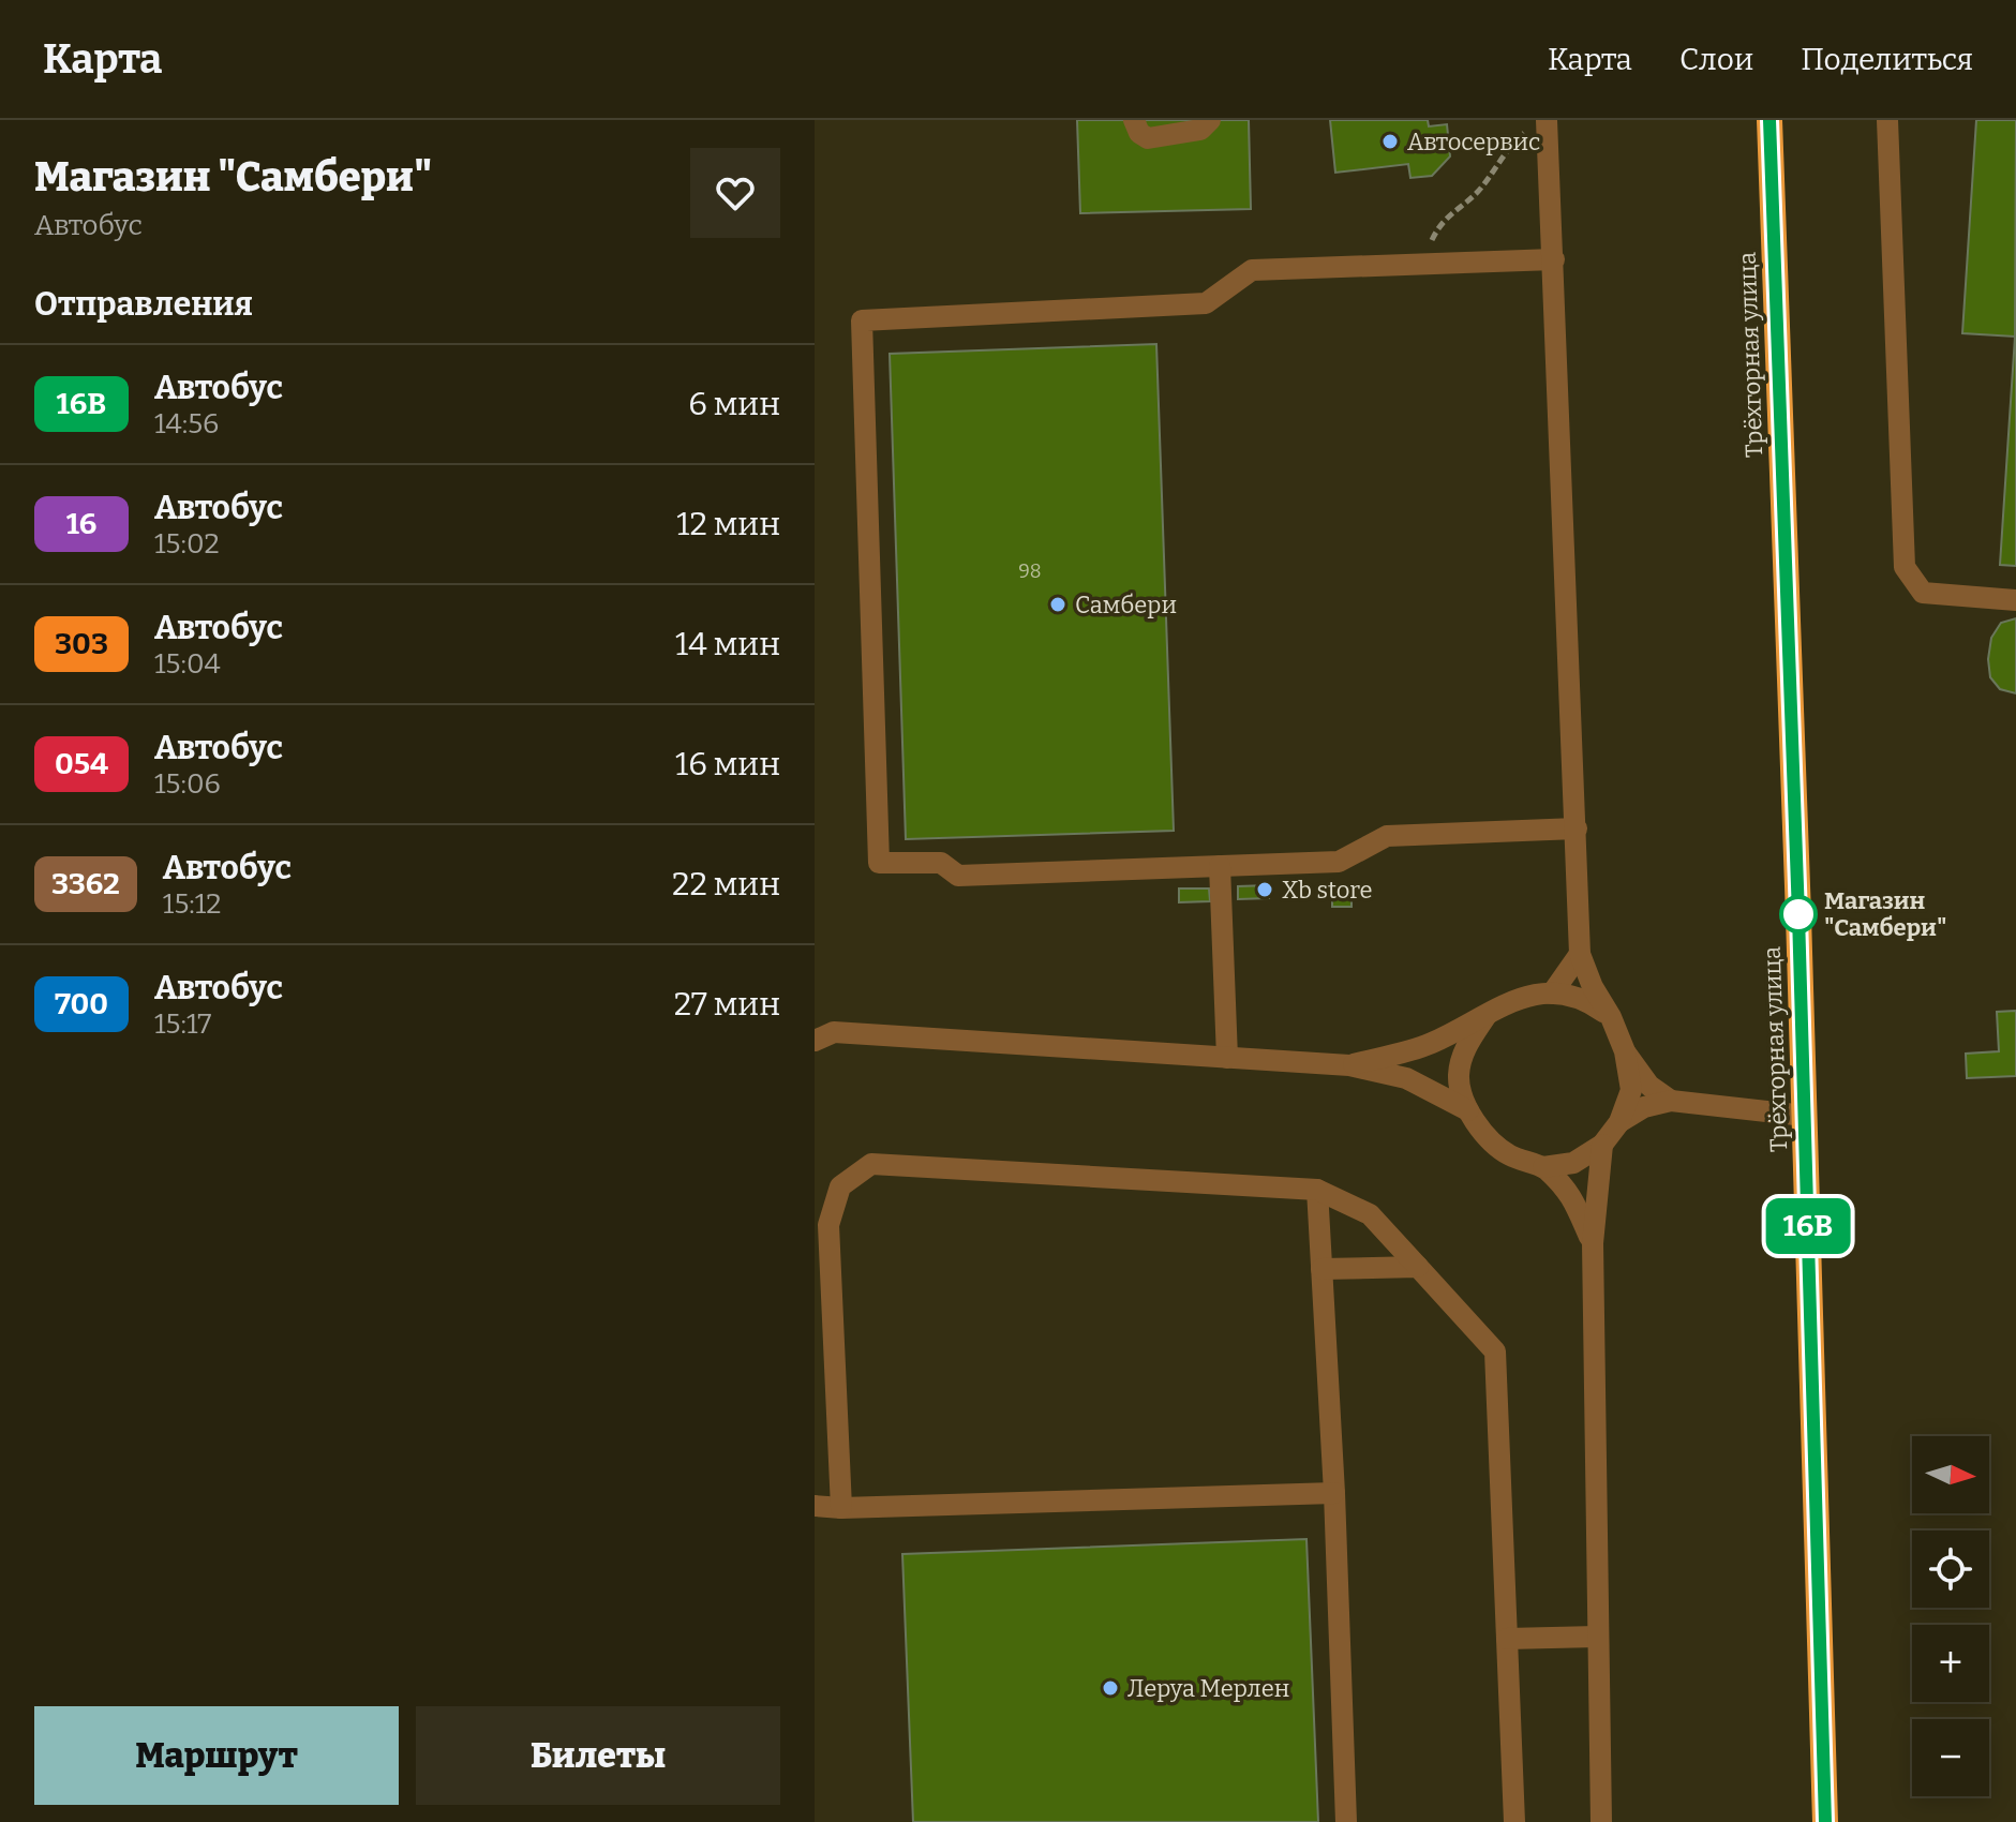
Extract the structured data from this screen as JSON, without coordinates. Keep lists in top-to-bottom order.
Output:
{
  "streets": {
    "highway": ["Трёхгорная улица"]
  },
  "places": [
    "Автосервис",
    "Самбери",
    "Xb store",
    "Магазин \"Самбери\"",
    "Леруа Мерлен"
  ],
  "lines": ["bus line 16В"],
  "house_numbers": ["98"],
  "north": "right",
  "page": {
    "header": "Карта",
    "nav": ["Карта", "Слои", "Поделиться"],
    "heading": [
      ["Магазин \"Самбери\"", "Автобус"],
      "Отправления"
    ],
    "on_map": "16В",
    "list": [
      {
        "mark": "16В",
        "name": "Автобус",
        "note": "14:56",
        "value": "6 мин"
      },
      {
        "mark": "16",
        "name": "Автобус",
        "note": "15:02",
        "value": "12 мин"
      },
      {
        "mark": "303",
        "name": "Автобус",
        "note": "15:04",
        "value": "14 мин"
      },
      {
        "mark": "054",
        "name": "Автобус",
        "note": "15:06",
        "value": "16 мин"
      },
      {
        "mark": "3362",
        "name": "Автобус",
        "note": "15:12",
        "value": "22 мин"
      },
      {
        "mark": "700",
        "name": "Автобус",
        "note": "15:17",
        "value": "27 мин"
      }
    ],
    "map_buttons": ["+", "−"],
    "buttons": ["Маршрут", "Билеты"]
  }
}
